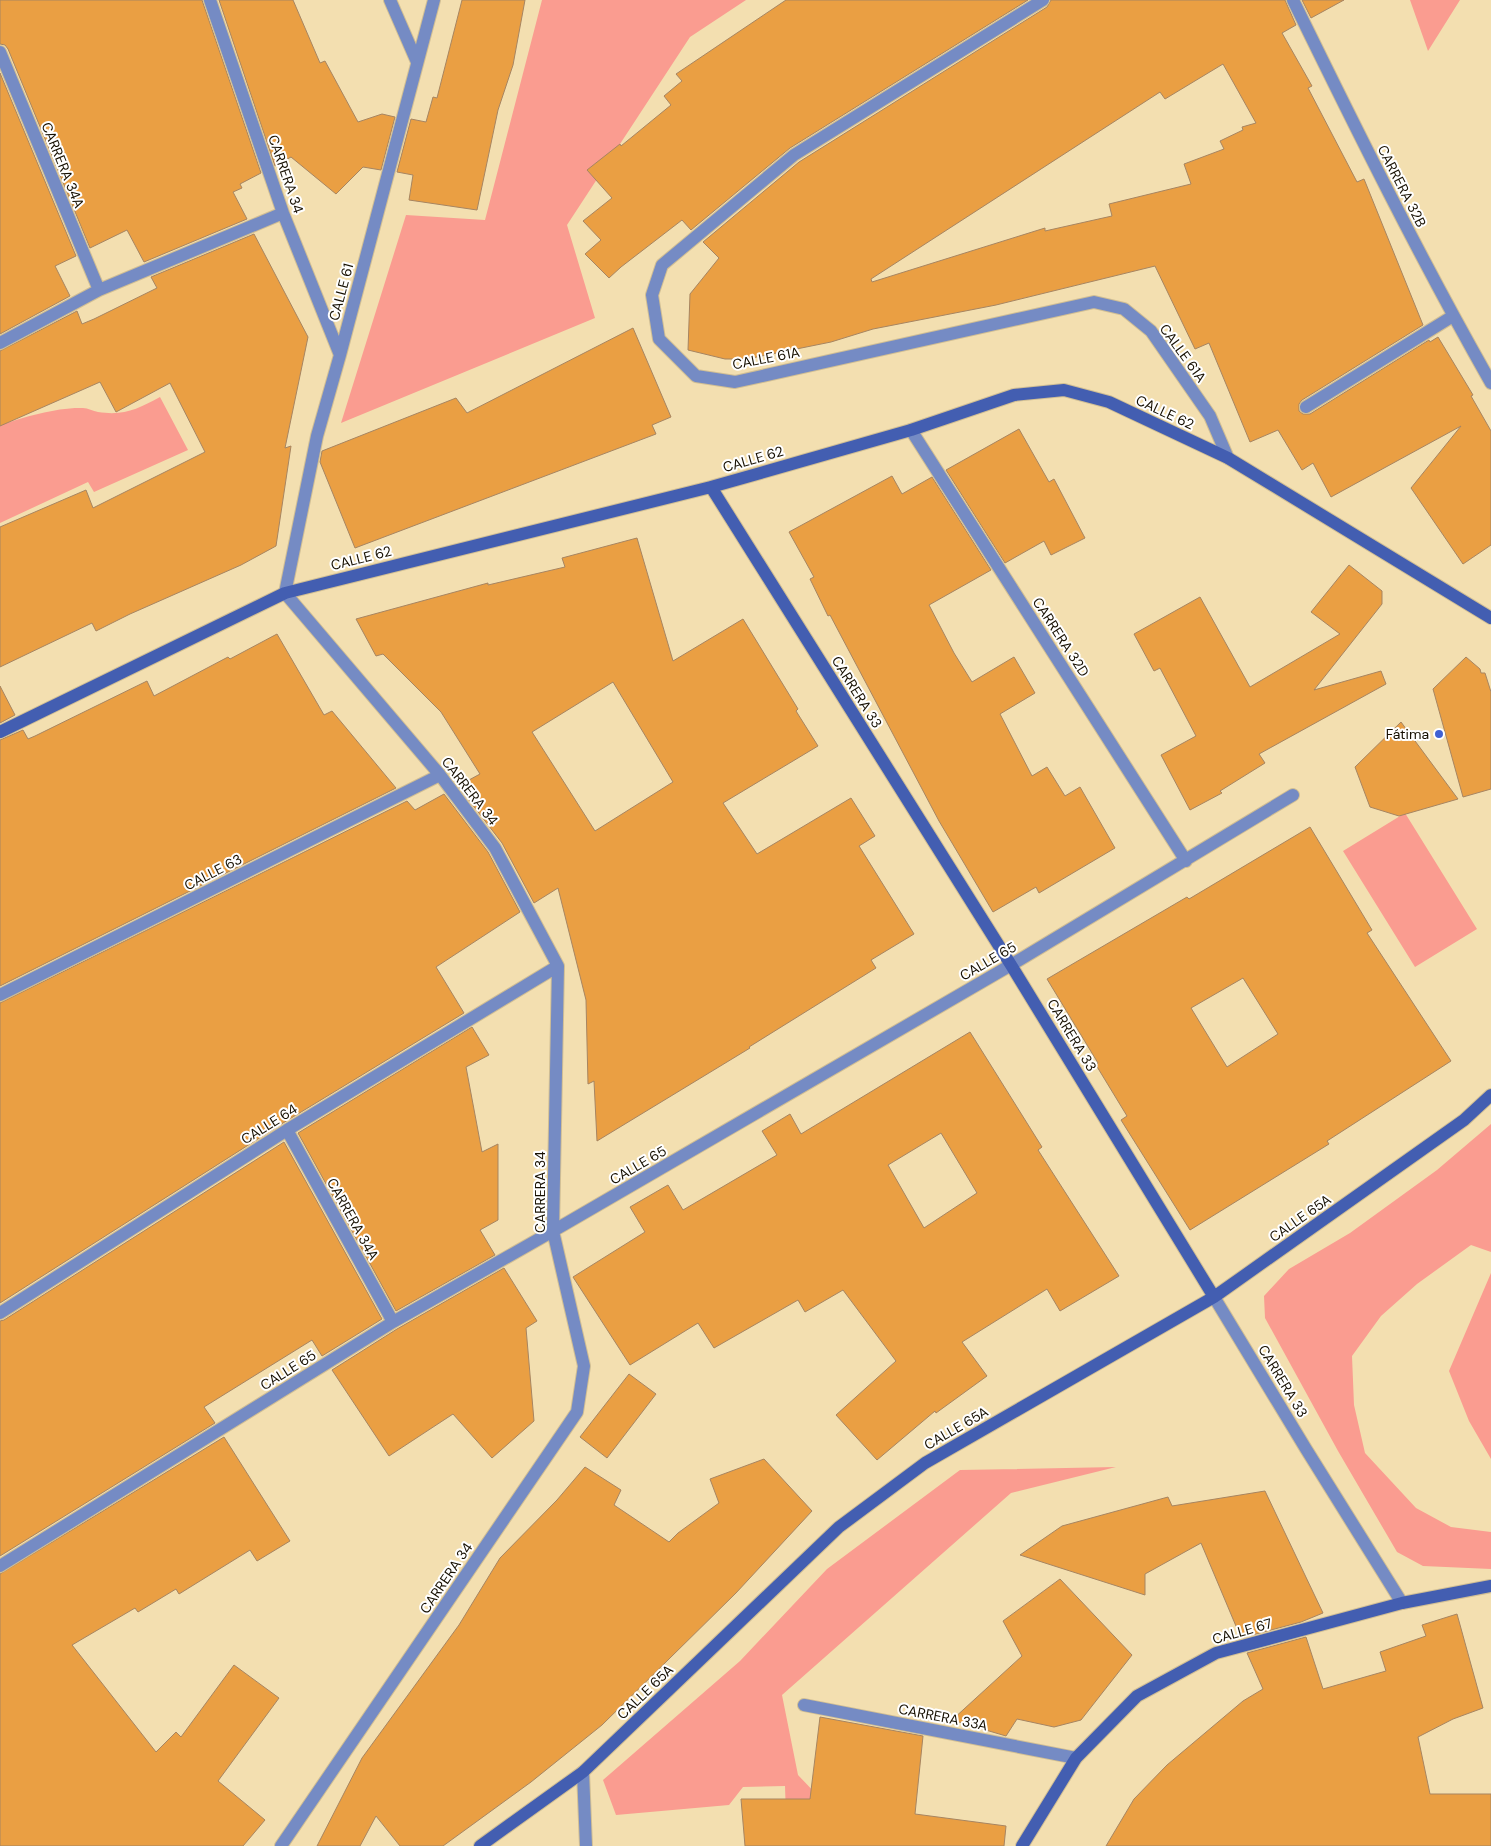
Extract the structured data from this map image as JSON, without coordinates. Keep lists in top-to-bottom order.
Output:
{
  "streets": {
    "main road": [
      "CALLE 62",
      "CARRERA 33",
      "CALLE 65A",
      "CALLE 67"
    ],
    "street": [
      "CARRERA 34A",
      "CARRERA 34",
      "CARRERA 32B",
      "CALLE 61",
      "CALLE 61A",
      "CARRERA 32D",
      "CALLE 63",
      "CALLE 65",
      "CALLE 64",
      "CARRERA 33A"
    ]
  },
  "crossings": [
    ["CARRERA 34A", "CALLE 65"],
    ["CARRERA 34A", "CALLE 64"],
    ["CARRERA 34", "CALLE 61"],
    ["CARRERA 34", "CALLE 62"],
    ["CARRERA 34", "CALLE 63"],
    ["CARRERA 34", "CALLE 65"],
    ["CARRERA 34", "CALLE 64"],
    ["CALLE 61", "CALLE 62"],
    ["CALLE 61A", "CALLE 62"],
    ["CALLE 62", "CARRERA 32D"],
    ["CALLE 62", "CARRERA 33"],
    ["CARRERA 32D", "CALLE 65"],
    ["CARRERA 33", "CALLE 65"],
    ["CARRERA 33", "CALLE 65A"],
    ["CARRERA 33", "CALLE 67"],
    ["CALLE 67", "CARRERA 33A"]
  ],
  "places": ["Fátima"]
}
